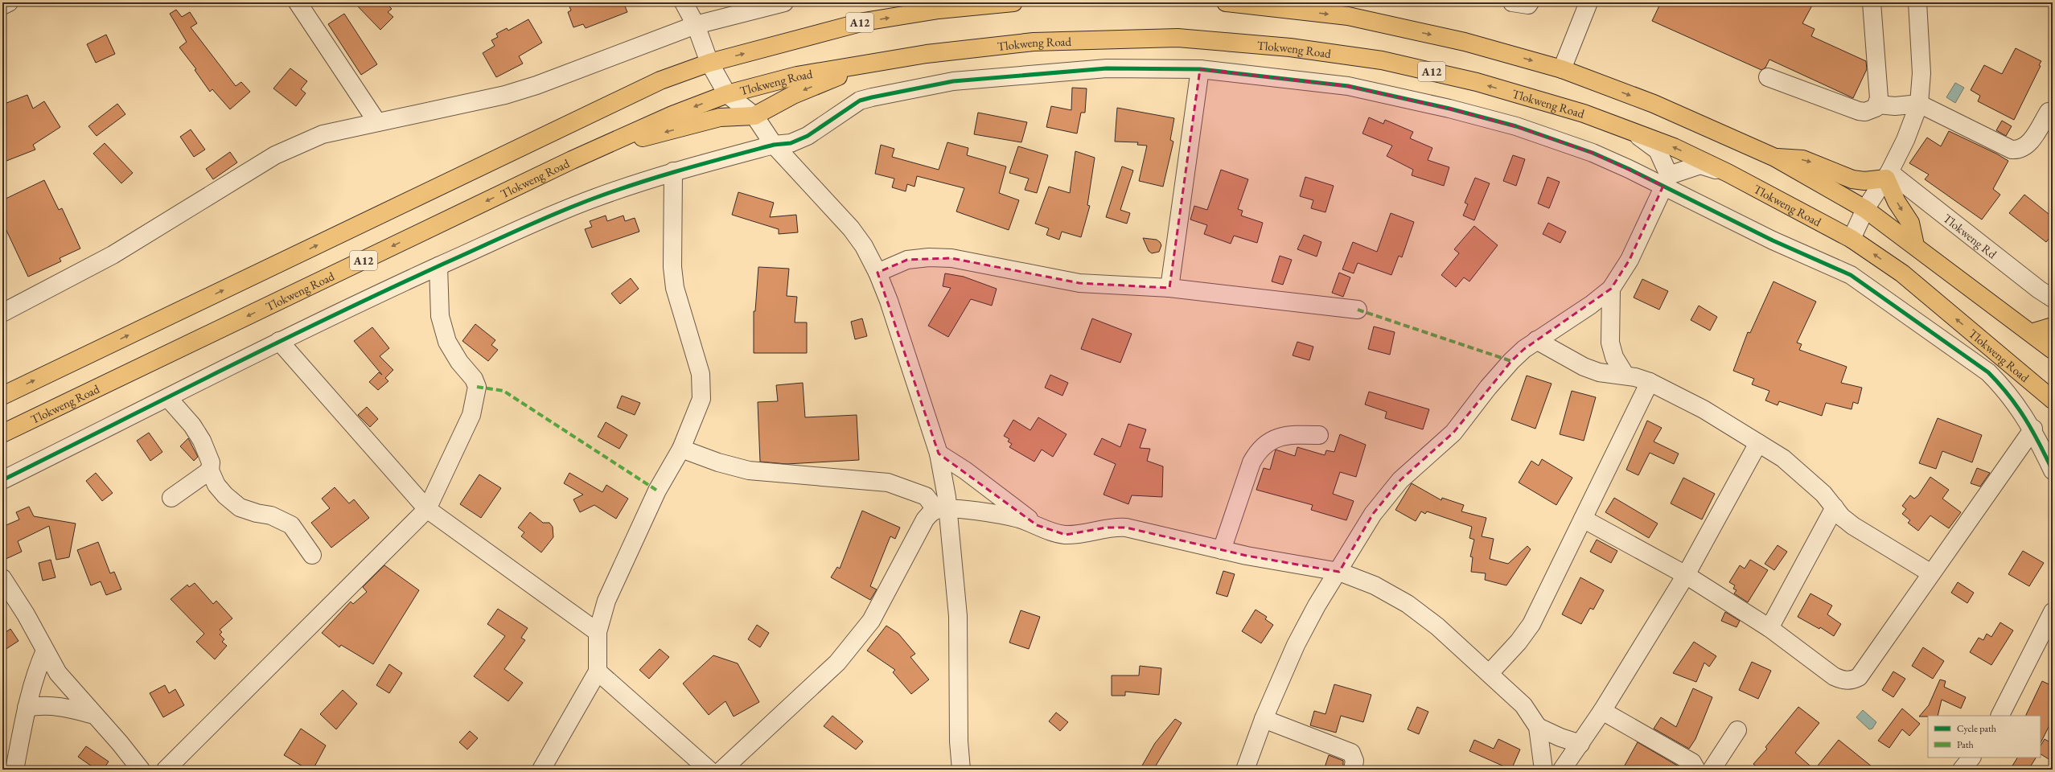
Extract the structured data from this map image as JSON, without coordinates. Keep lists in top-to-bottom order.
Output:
{
  "streets": {
    "main road": ["A12", "Tlokweng Road"],
    "street": ["Tlokweng Rd"]
  },
  "legend": ["Cycle path", "Path"]
}
